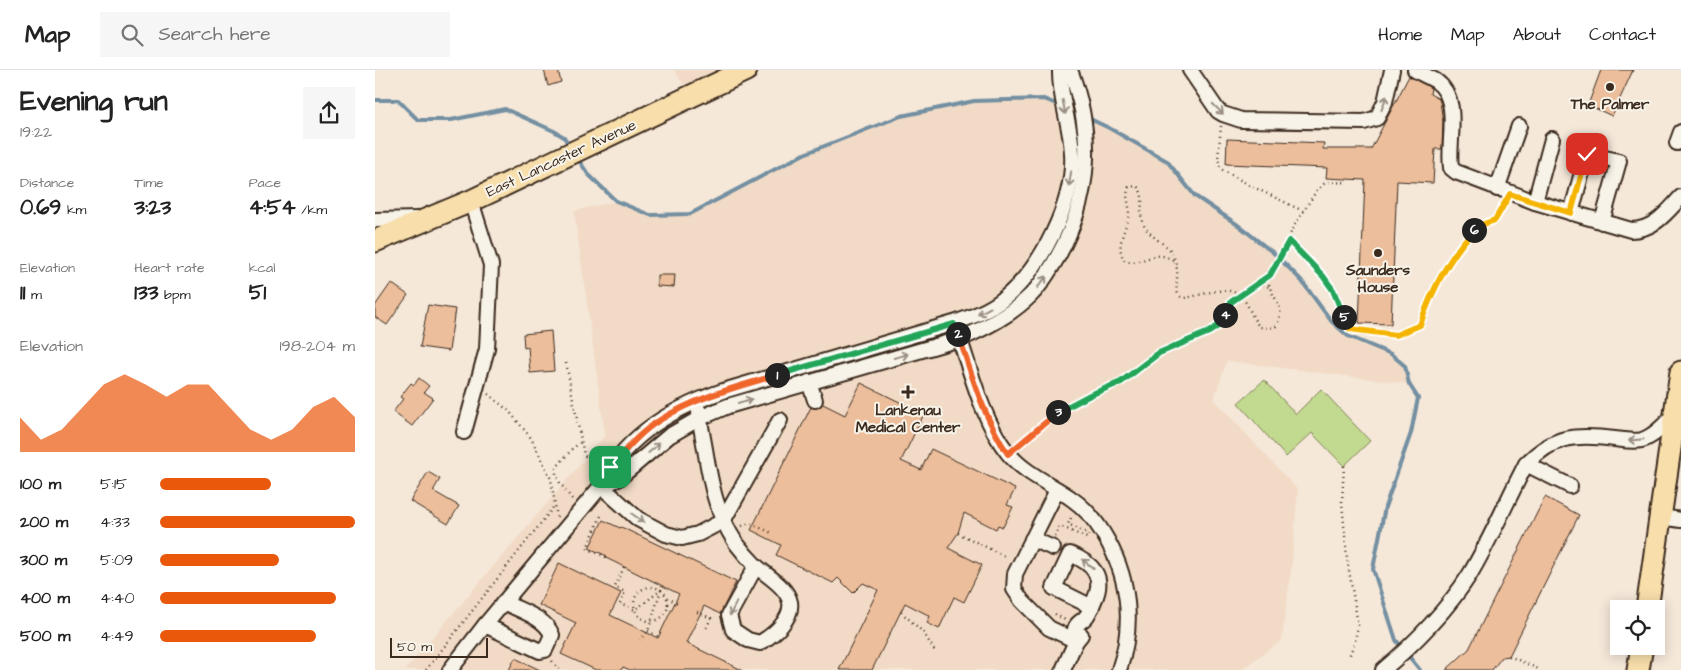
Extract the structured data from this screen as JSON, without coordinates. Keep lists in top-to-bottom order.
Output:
{
  "streets": {
    "highway": ["East Lancaster Avenue"]
  },
  "places": {
    "other": ["The Palmer", "Saunders House"],
    "health": ["Lankenau Medical Center"]
  },
  "scale_bar": "50 m",
  "page": {
    "header": "Map",
    "search": "Search here",
    "nav": [
      "Home",
      "Map",
      "About",
      "Contact"
    ],
    "heading": ["Evening run", "19:22"],
    "stats": [
      ["Distance", "0.69 km"],
      ["Time", "3:23"],
      ["Pace", "4:54 /km"],
      ["Elevation", "11 m"],
      ["Heart rate", "133 bpm"],
      ["kcal", "51"]
    ],
    "pins": [
      "6",
      "4",
      "5",
      "2",
      "1",
      "3"
    ],
    "chart": ["Elevation", "198–204 m"],
    "list": [
      {
        "name": "100 m",
        "note": "5:15"
      },
      {
        "name": "200 m",
        "note": "4:33"
      },
      {
        "name": "300 m",
        "note": "5:09"
      },
      {
        "name": "400 m",
        "note": "4:40"
      },
      {
        "name": "500 m",
        "note": "4:49"
      }
    ],
    "scale": "50 m"
  }
}
